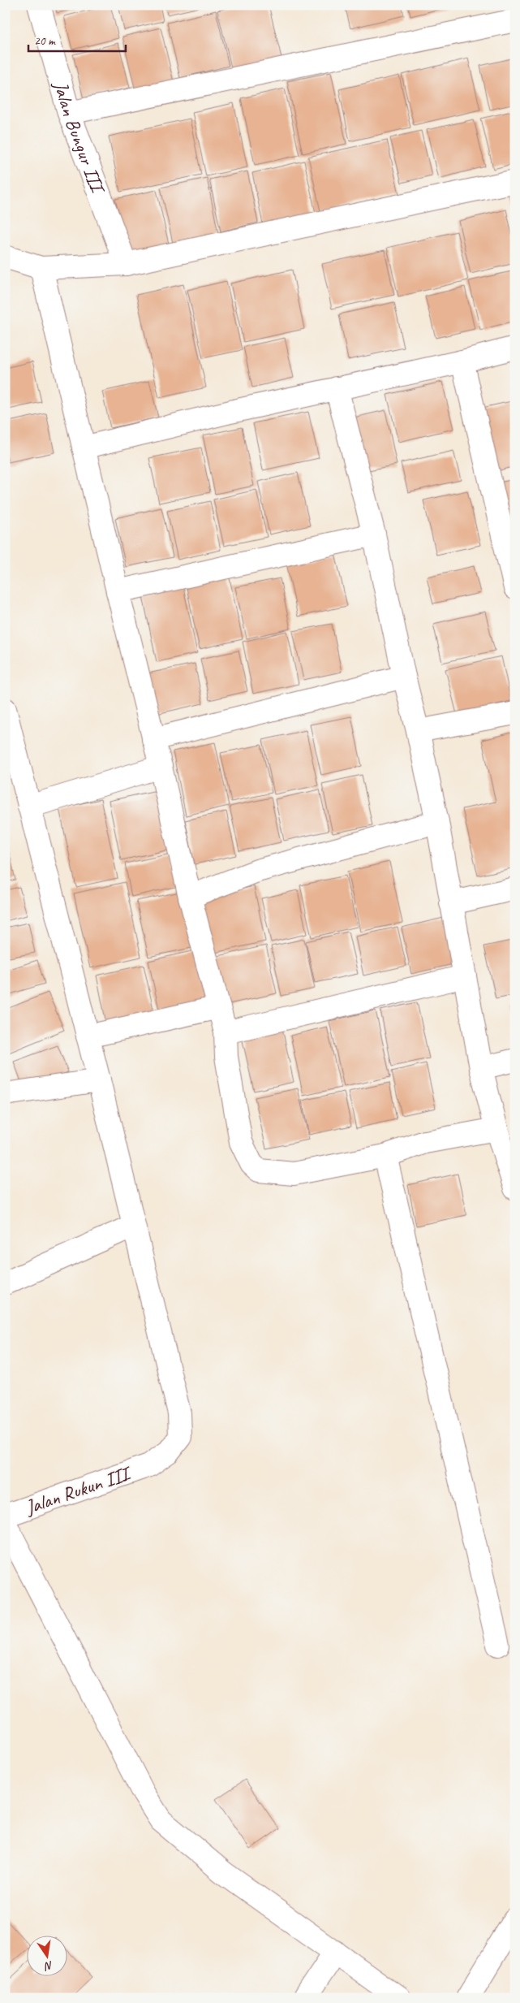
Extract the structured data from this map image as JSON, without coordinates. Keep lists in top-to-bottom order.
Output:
{
  "streets": {
    "street": ["Jalan Bungur III", "Jalan Rukun III"]
  },
  "scale_bar": "20 m",
  "north": "bottom"
}
